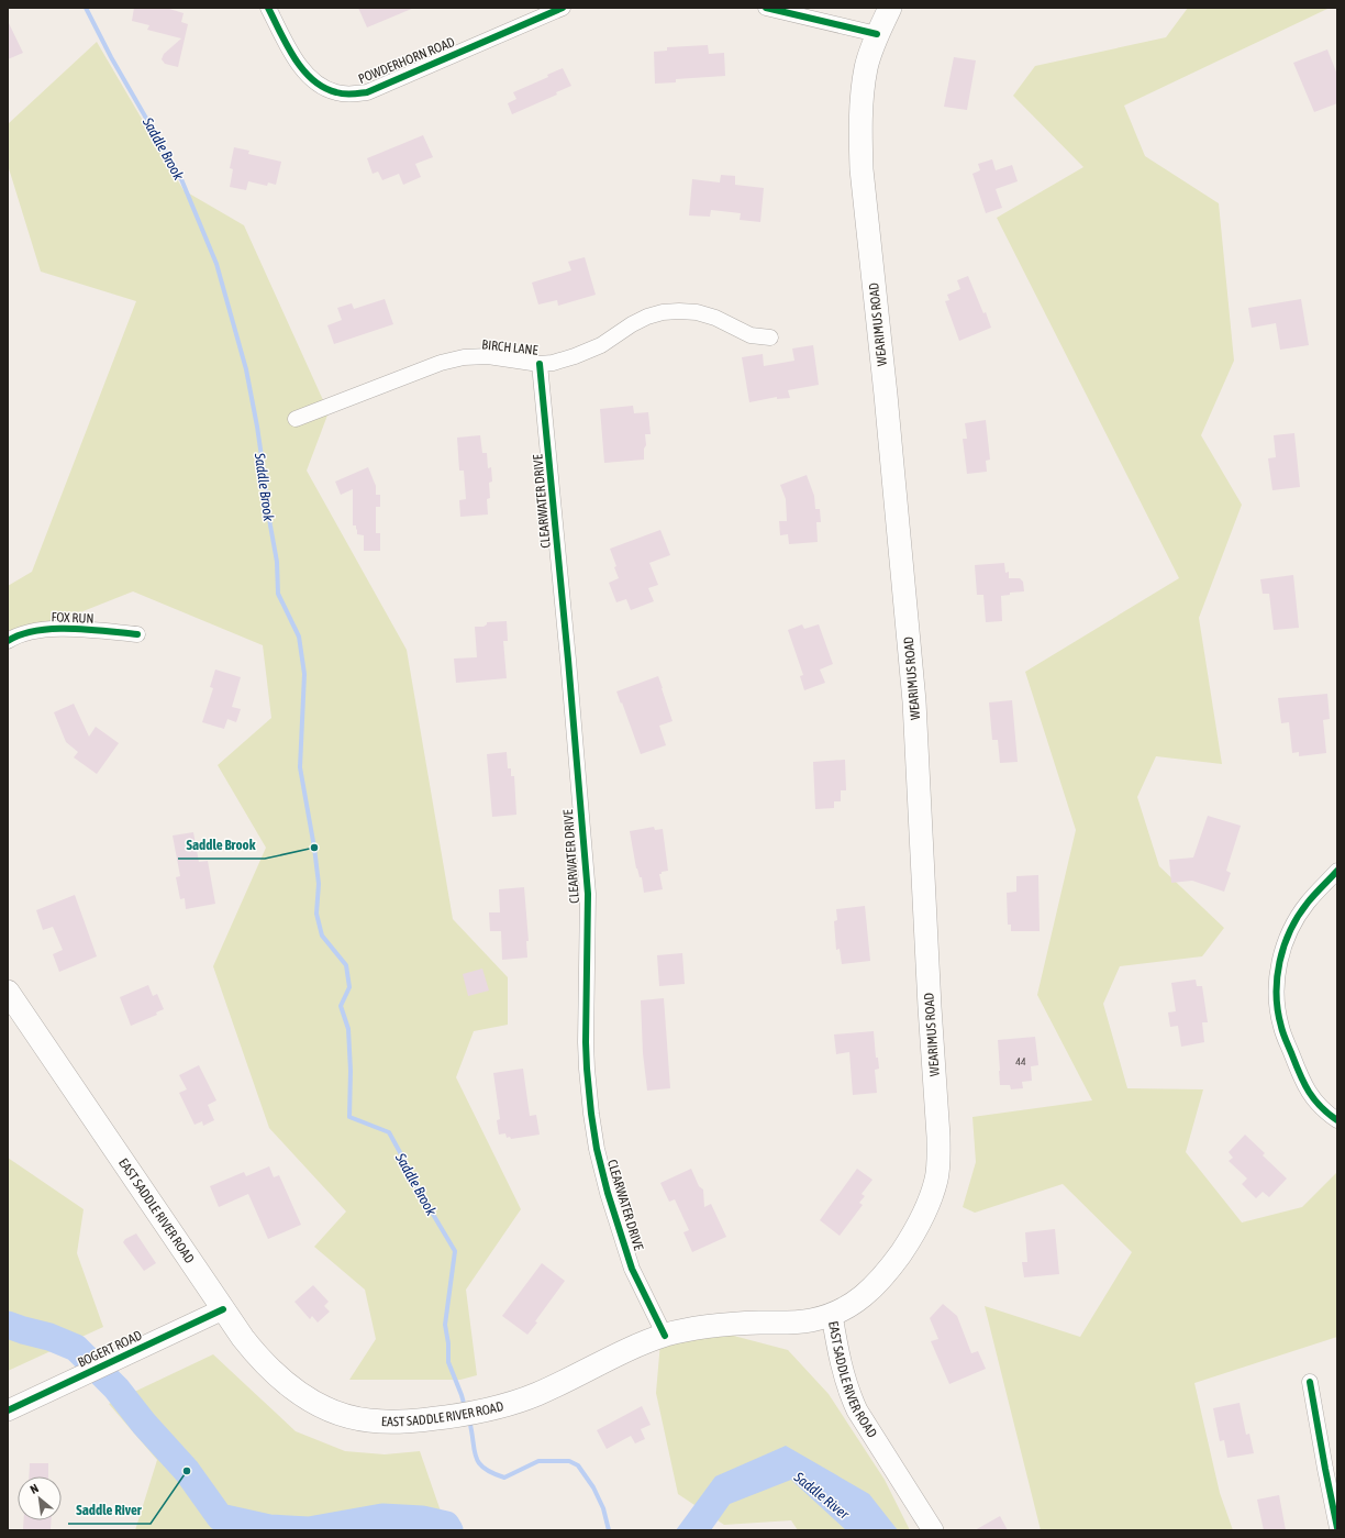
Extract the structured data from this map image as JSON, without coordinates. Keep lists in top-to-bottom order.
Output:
{
  "streets": {
    "main road": ["WEARIMUS ROAD", "EAST SADDLE RIVER ROAD"],
    "street": [
      "POWDERHORN ROAD",
      "BIRCH LANE",
      "CLEARWATER DRIVE",
      "FOX RUN",
      "BOGERT ROAD"
    ]
  },
  "crossings": [
    ["WEARIMUS ROAD", "EAST SADDLE RIVER ROAD"],
    ["BIRCH LANE", "CLEARWATER DRIVE"],
    ["CLEARWATER DRIVE", "EAST SADDLE RIVER ROAD"],
    ["EAST SADDLE RIVER ROAD", "BOGERT ROAD"]
  ],
  "water": ["Saddle Brook", "Saddle River"],
  "places": ["Saddle Brook", "Saddle River"],
  "house_numbers": ["44"],
  "north": "top left"
}
